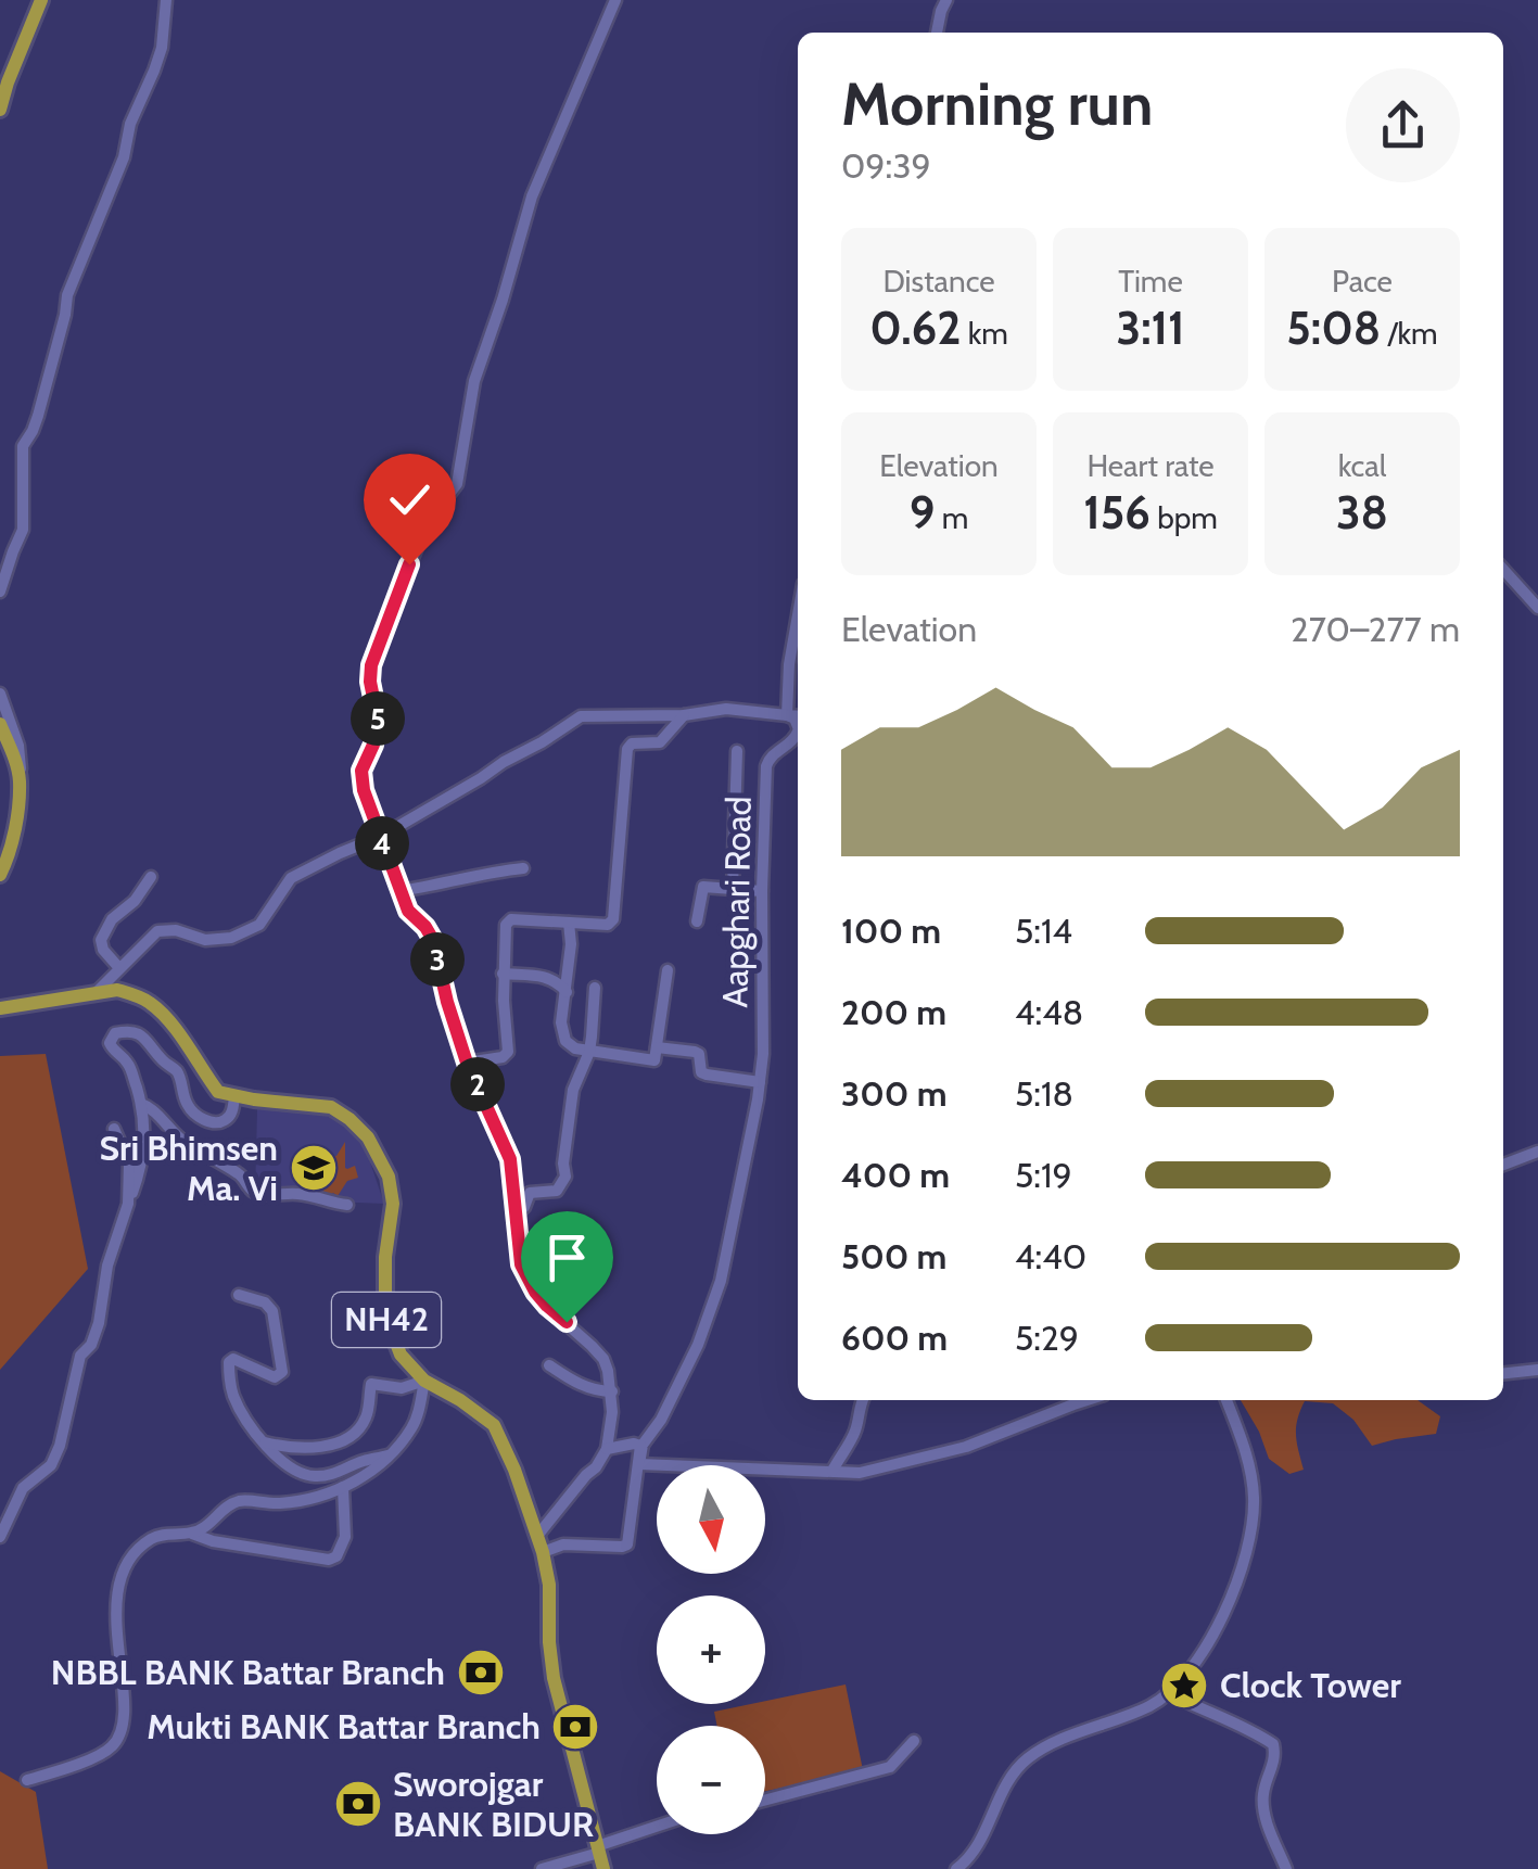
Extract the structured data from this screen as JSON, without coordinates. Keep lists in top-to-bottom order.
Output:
{
  "streets": {
    "main road": ["NH42"],
    "street": ["Aapghari Road"]
  },
  "crossings": [
    ["Aapghari Road", "NH42"]
  ],
  "places": {
    "school or university": ["Sri Bhimsen Ma. Vi"],
    "bank": ["NBBL BANK Battar Branch", "Mukti BANK Battar Branch", "Sworojgar BANK BIDUR"],
    "place": ["Clock Tower"]
  },
  "north": "bottom",
  "page": {
    "heading": ["Morning run", "09:39"],
    "stats": [
      ["Distance", "0.62 km"],
      ["Time", "3:11"],
      ["Pace", "5:08 /km"],
      ["Elevation", "9 m"],
      ["Heart rate", "156 bpm"],
      ["kcal", "38"]
    ],
    "chart": ["Elevation", "270–277 m"],
    "pins": [
      "5",
      "4",
      "3",
      "2"
    ],
    "list": [
      {
        "name": "100 m",
        "note": "5:14"
      },
      {
        "name": "200 m",
        "note": "4:48"
      },
      {
        "name": "300 m",
        "note": "5:18"
      },
      {
        "name": "400 m",
        "note": "5:19"
      },
      {
        "name": "500 m",
        "note": "4:40"
      },
      {
        "name": "600 m",
        "note": "5:29"
      }
    ],
    "map_buttons": ["+", "−"]
  }
}
